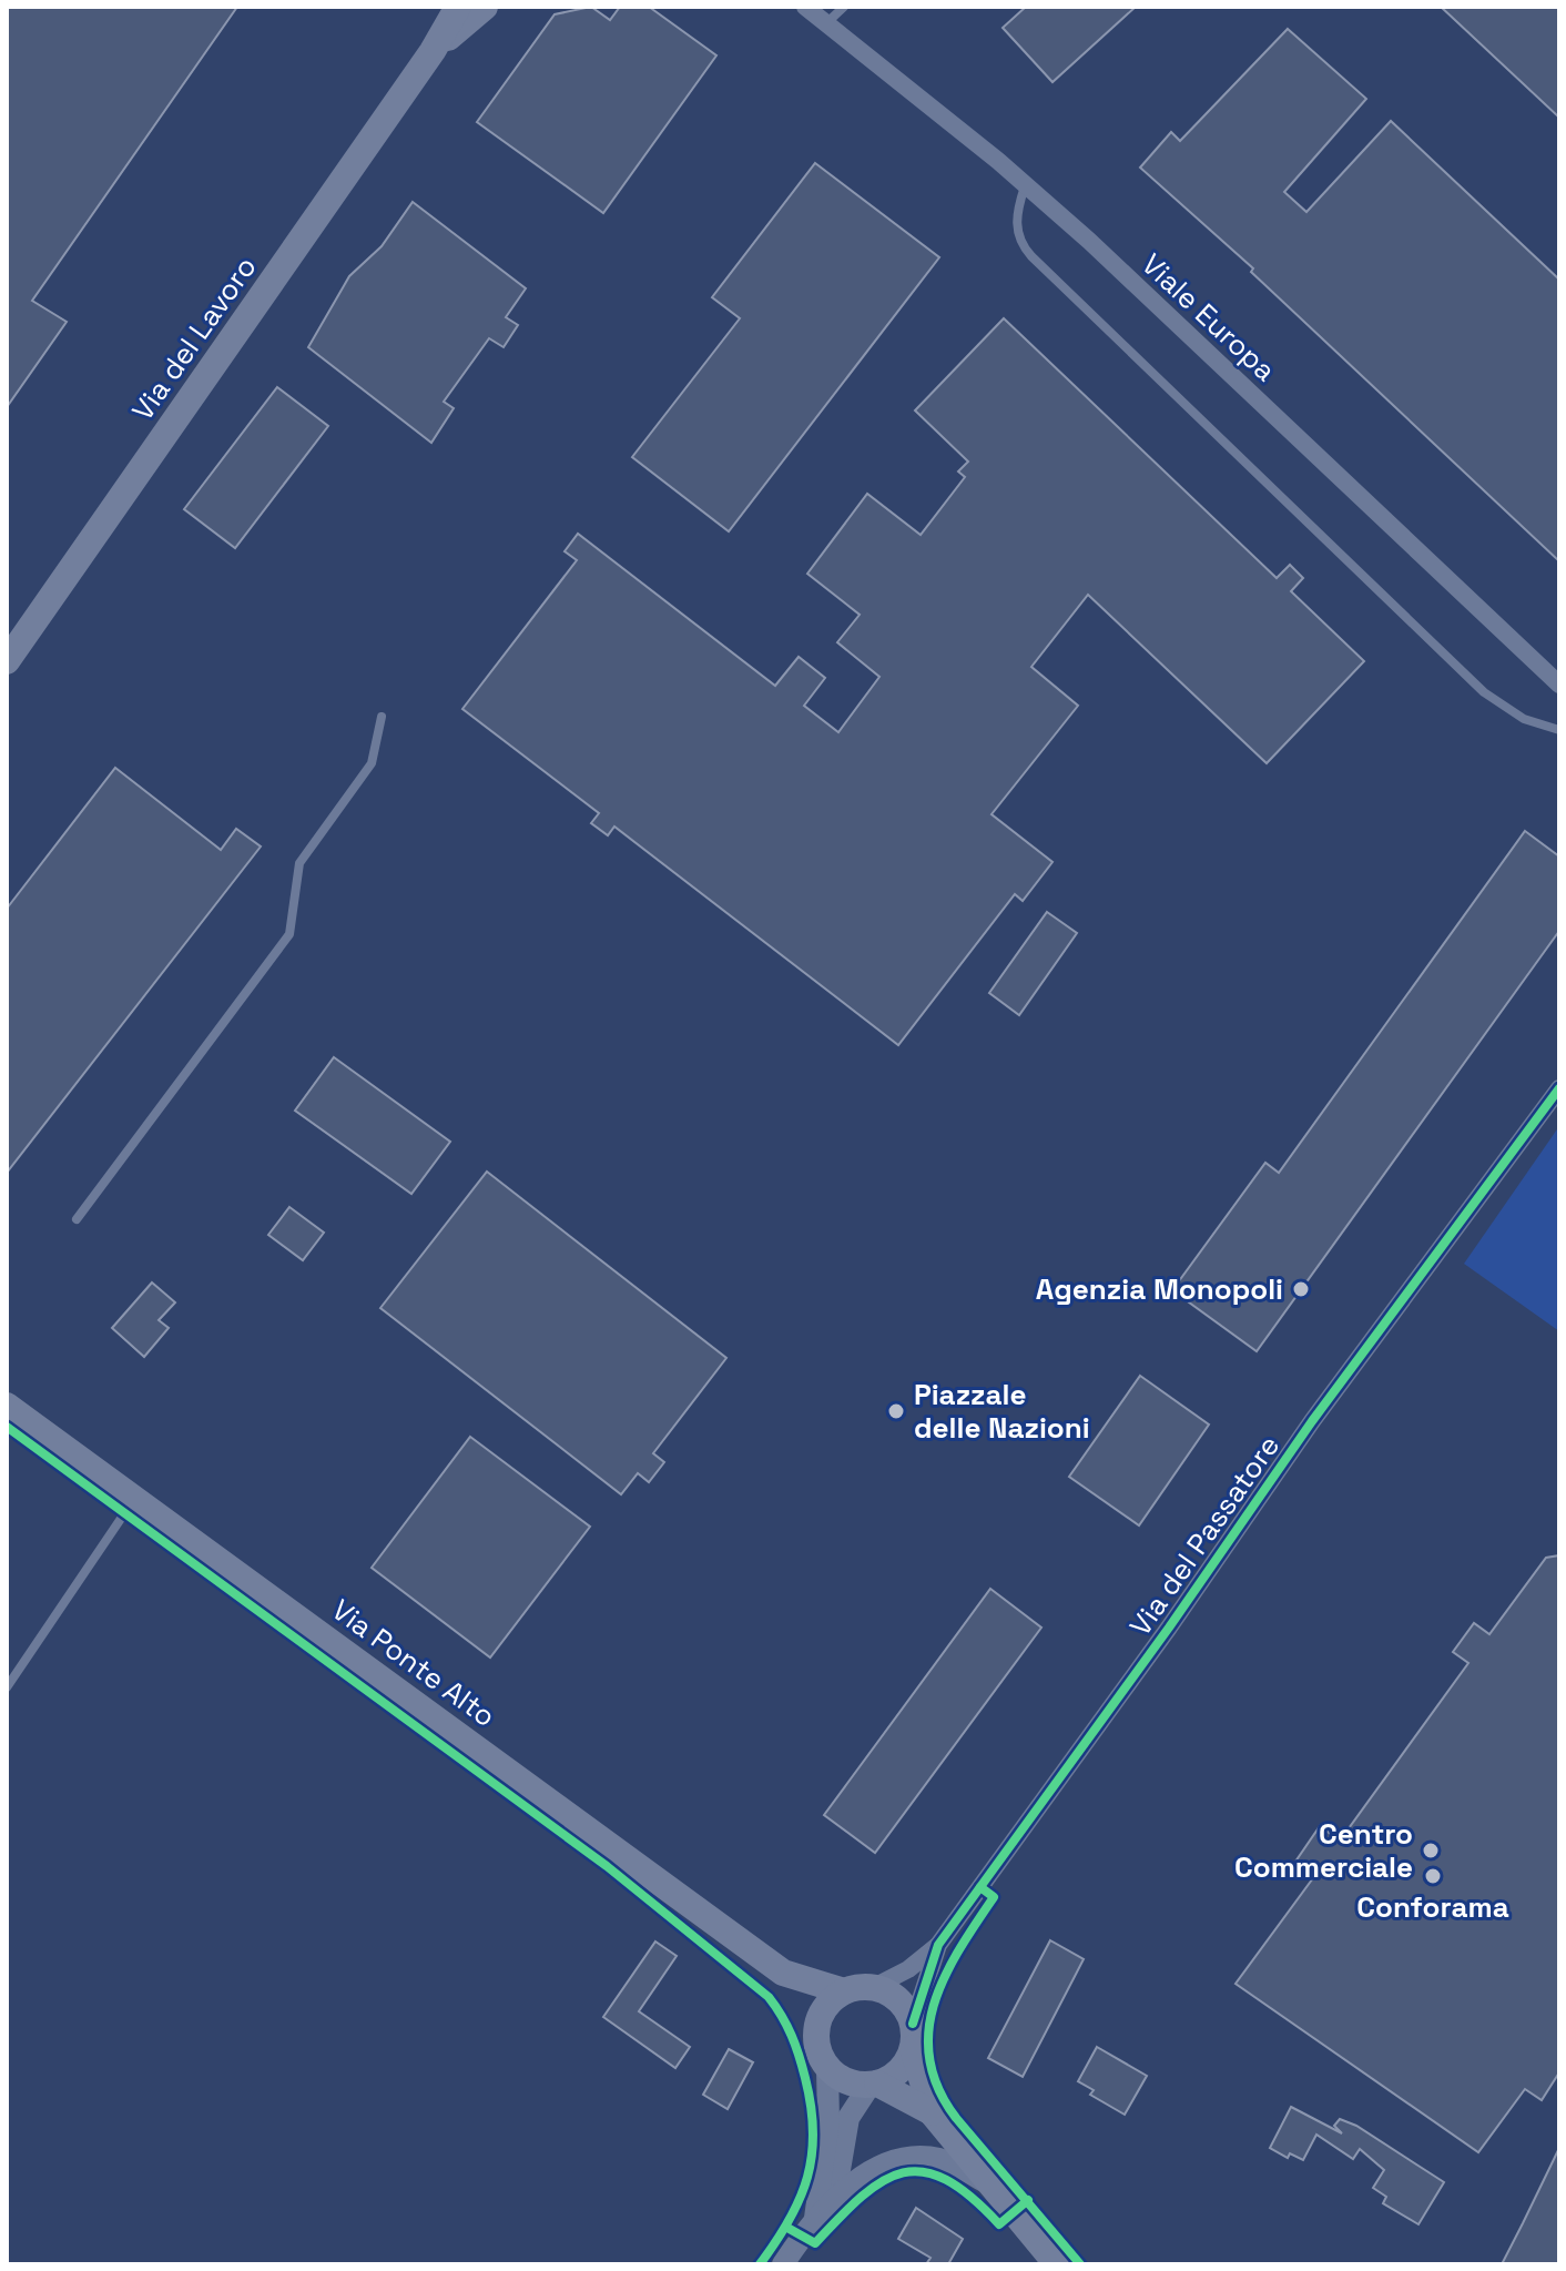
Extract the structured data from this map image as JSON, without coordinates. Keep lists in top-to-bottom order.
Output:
{
  "streets": {
    "main road": ["Via del Lavoro", "Via Ponte Alto"],
    "street": ["Viale Europa", "Via del Passatore"]
  },
  "crossings": [
    ["Via del Passatore", "Via Ponte Alto"]
  ],
  "places": [
    "Agenzia Monopoli",
    "Piazzale delle Nazioni",
    "Centro Commerciale",
    "Conforama"
  ]
}
